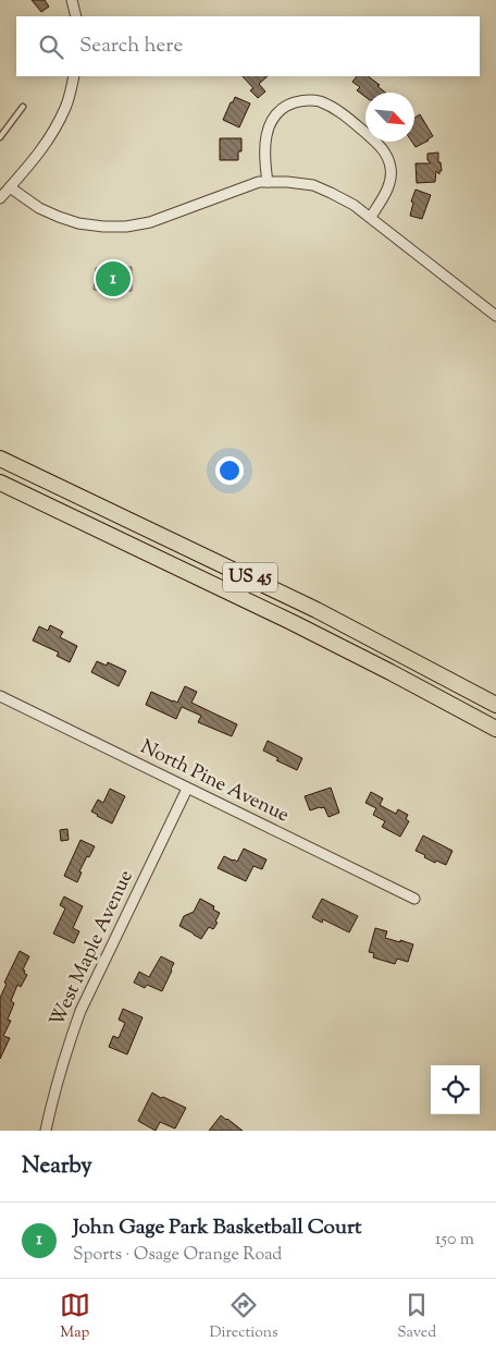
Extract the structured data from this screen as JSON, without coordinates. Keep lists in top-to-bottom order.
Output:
{
  "streets": {
    "main road": ["US 45"],
    "street": ["North Pine Avenue", "West Maple Avenue"]
  },
  "crossings": [
    ["North Pine Avenue", "West Maple Avenue"]
  ],
  "north": "bottom right",
  "page": {
    "search": "Search here",
    "pins": "1",
    "heading": "Nearby",
    "list": [
      {
        "mark": "1",
        "name": "John Gage Park Basketball Court",
        "note": "Sports · Osage Orange Road",
        "value": "150 m"
      }
    ],
    "nav": ["Map", "Directions", "Saved"]
  }
}
